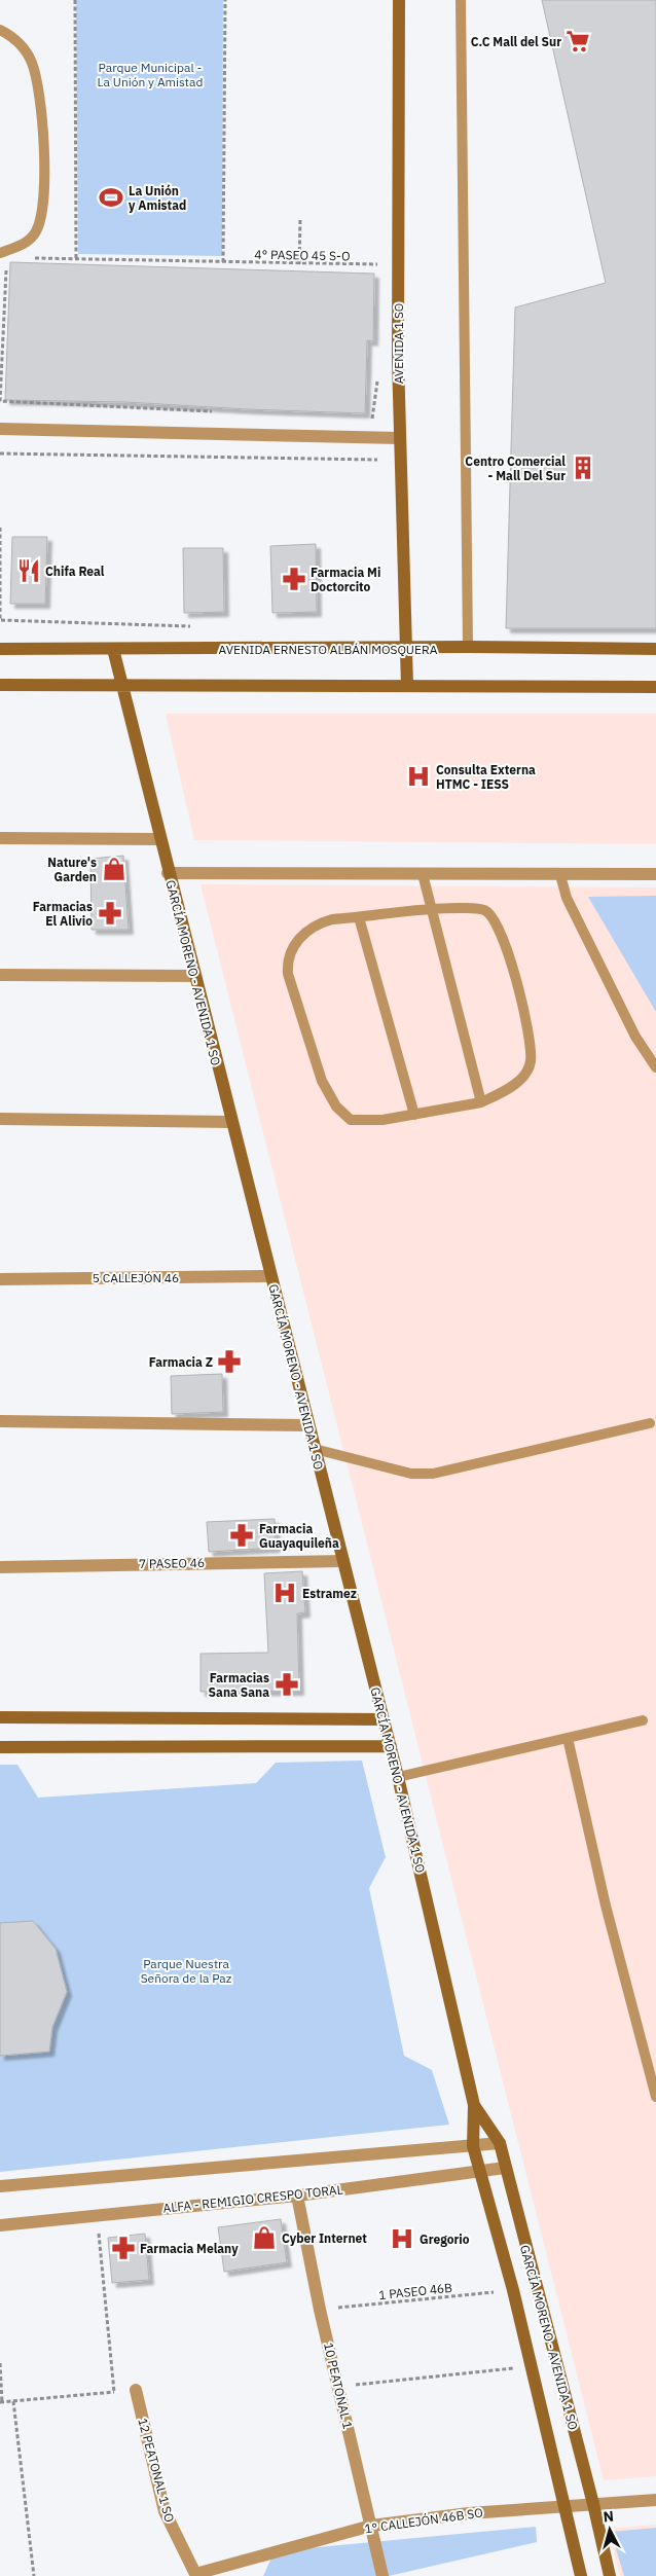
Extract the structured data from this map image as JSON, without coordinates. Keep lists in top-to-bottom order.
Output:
{
  "streets": {
    "street": [
      "AVENIDA 1 SO",
      "AVENIDA ERNESTO ALBÁN MOSQUERA",
      "GARCÍA MORENO - AVENIDA 1 SO",
      "5 CALLEJÓN 46",
      "7 PASEO 46",
      "ALFA - REMIGIO CRESPO TORAL",
      "10 PEATONAL 1",
      "12 PEATONAL 1 SO",
      "1° CALLEJÓN 46B SO"
    ],
    "path": ["4° PASEO 45 S-O", "1 PASEO 46B"]
  },
  "crossings": [
    ["AVENIDA 1 SO", "AVENIDA ERNESTO ALBÁN MOSQUERA"],
    ["AVENIDA ERNESTO ALBÁN MOSQUERA", "GARCÍA MORENO - AVENIDA 1 SO"],
    ["GARCÍA MORENO - AVENIDA 1 SO", "5 CALLEJÓN 46"],
    ["GARCÍA MORENO - AVENIDA 1 SO", "7 PASEO 46"],
    ["GARCÍA MORENO - AVENIDA 1 SO", "ALFA - REMIGIO CRESPO TORAL"],
    ["GARCÍA MORENO - AVENIDA 1 SO", "1 PASEO 46B"],
    ["GARCÍA MORENO - AVENIDA 1 SO", "1° CALLEJÓN 46B SO"],
    ["ALFA - REMIGIO CRESPO TORAL", "10 PEATONAL 1"],
    ["1 PASEO 46B", "10 PEATONAL 1"],
    ["10 PEATONAL 1", "1° CALLEJÓN 46B SO"],
    ["12 PEATONAL 1 SO", "1° CALLEJÓN 46B SO"]
  ],
  "parks": ["Parque Municipal - La Unión y Amistad", "Parque Nuestra Señora de la Paz"],
  "places": {
    "supermarket": ["C.C Mall del Sur"],
    "sports": ["La Unión y Amistad"],
    "building": ["Centro Comercial - Mall Del Sur"],
    "restaurant": ["Chifa Real"],
    "pharmacy": [
      "Farmacia Mi Doctorcito",
      "Farmacias El Alivio",
      "Farmacia Z",
      "Farmacia Guayaquileña",
      "Farmacias Sana Sana",
      "Farmacia Melany"
    ],
    "hospital": ["Consulta Externa HTMC - IESS", "Estramez", "Gregorio"],
    "shop": ["Nature's Garden", "Cyber Internet"]
  },
  "north": "top"
}
